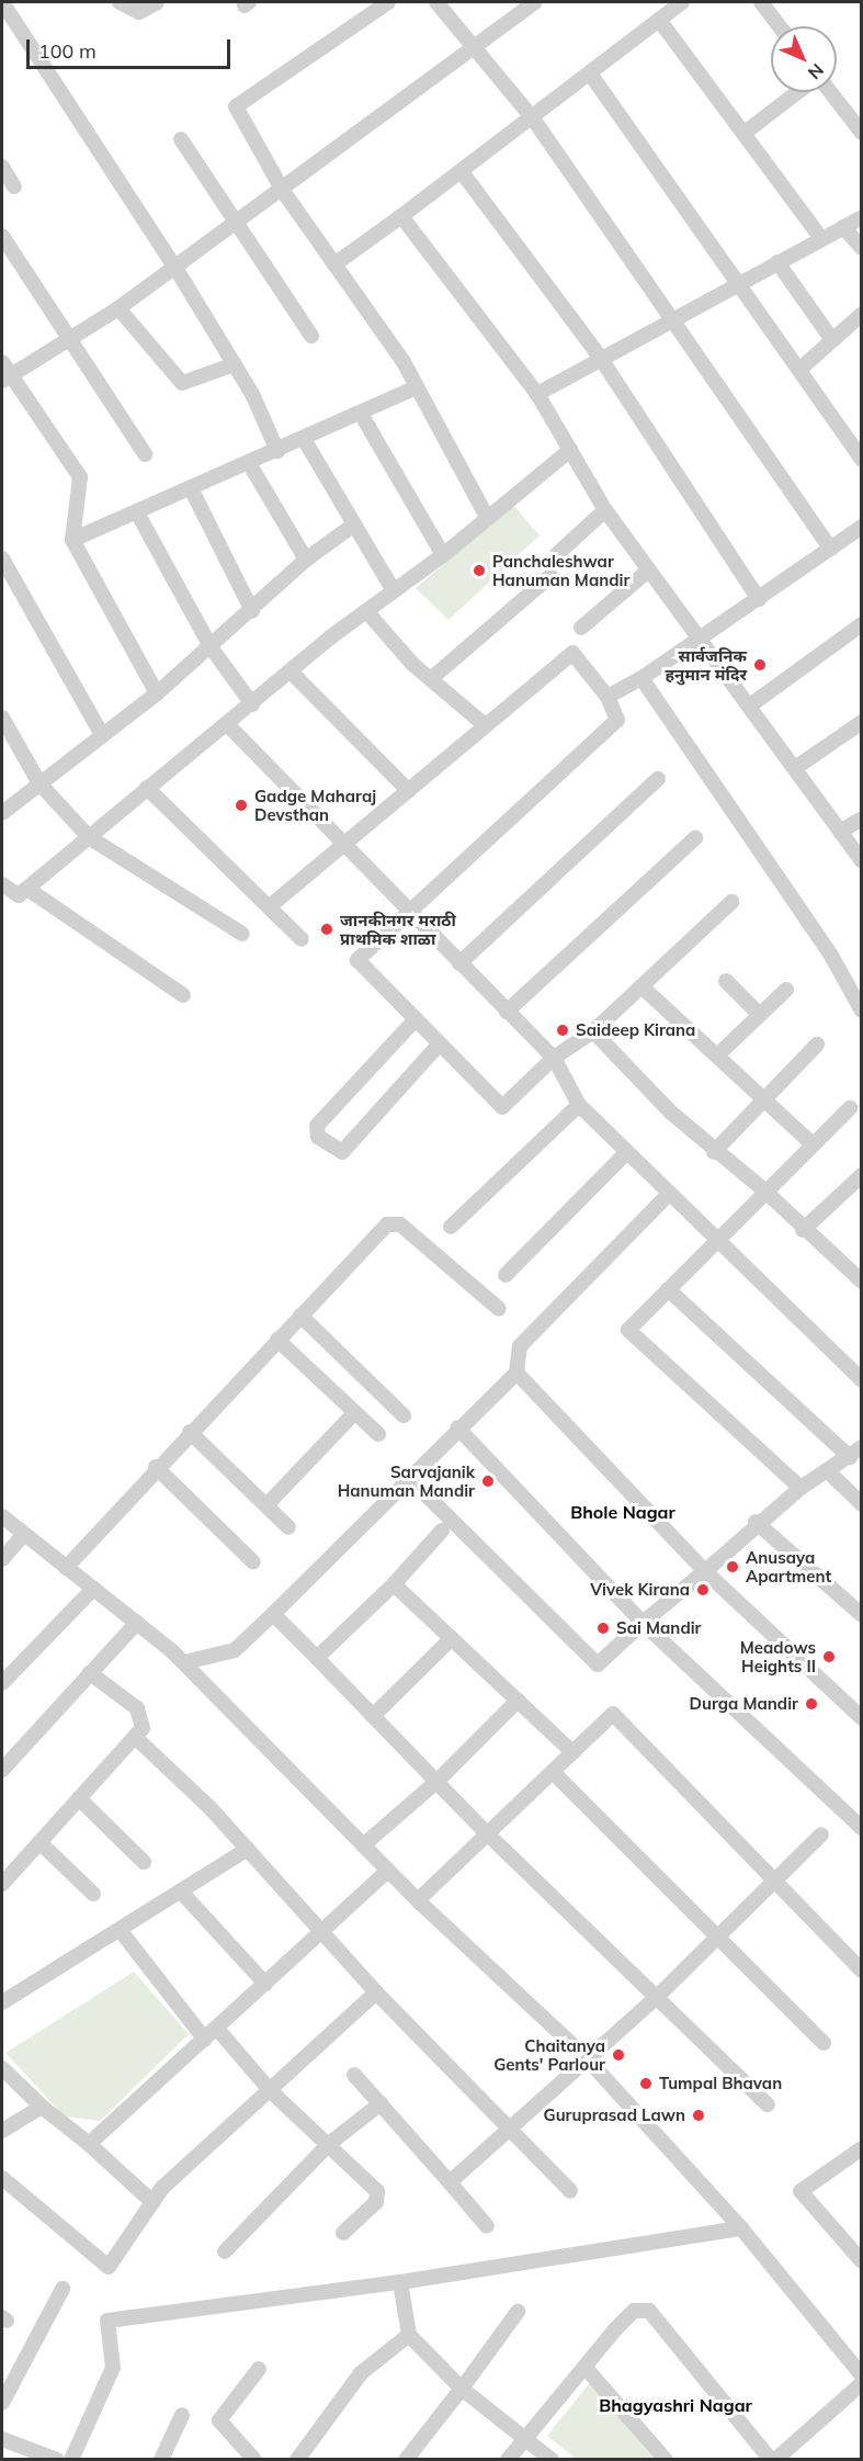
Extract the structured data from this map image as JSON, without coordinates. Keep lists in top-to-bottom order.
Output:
{
  "districts": ["Bhole Nagar", "Bhagyashri Nagar"],
  "places": [
    "Panchaleshwar Hanuman Mandir",
    "सार्वजनिक हनुमान मंदिर",
    "Gadge Maharaj Devsthan",
    "जानकीनगर मराठी प्राथमिक शाळा",
    "Saideep Kirana",
    "Sarvajanik Hanuman Mandir",
    "Anusaya Apartment",
    "Vivek Kirana",
    "Sai Mandir",
    "Meadows Heights II",
    "Durga Mandir",
    "Chaitanya Gents' Parlour",
    "Tumpal Bhavan",
    "Guruprasad Lawn"
  ],
  "scale_bar": "100 m",
  "north": "bottom right"
}
